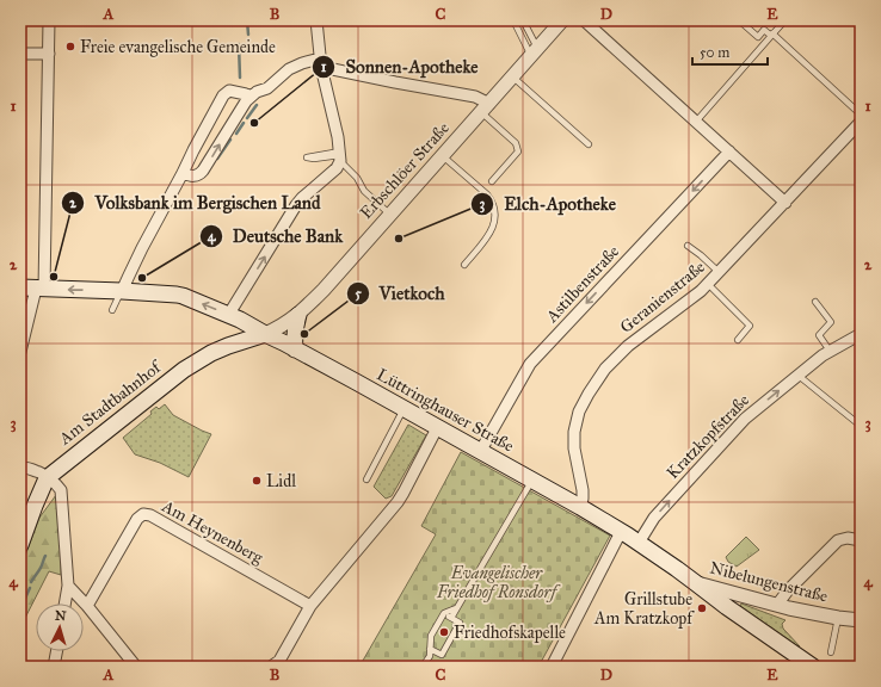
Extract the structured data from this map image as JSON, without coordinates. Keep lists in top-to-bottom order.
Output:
{
  "streets": {
    "main road": ["Am Stadtbahnhof", "Lüttringhauser Straße"],
    "street": [
      "Erbschlöer Straße",
      "Astilbenstraße",
      "Geranienstraße",
      "Kratzkopfstraße",
      "Am Heynenberg",
      "Nibelungenstraße"
    ]
  },
  "crossings": [
    ["Erbschlöer Straße", "Am Stadtbahnhof"],
    ["Erbschlöer Straße", "Lüttringhauser Straße"],
    ["Astilbenstraße", "Lüttringhauser Straße"],
    ["Geranienstraße", "Lüttringhauser Straße"],
    ["Am Stadtbahnhof", "Lüttringhauser Straße"],
    ["Lüttringhauser Straße", "Kratzkopfstraße"],
    ["Lüttringhauser Straße", "Nibelungenstraße"]
  ],
  "one_way": ["Astilbenstraße", "Kratzkopfstraße"],
  "parks": ["Evangelischer Friedhof Ronsdorf"],
  "places": [
    "Freie evangelische Gemeinde",
    "Sonnen-Apotheke",
    "Elch-Apotheke",
    "Volksbank im Bergischen Land",
    "Deutsche Bank",
    "Vietkoch",
    "Lidl",
    "Grillstube Am Kratzkopf",
    "Friedhofskapelle"
  ],
  "scale_bar": "50 m",
  "north": "top",
  "grid": {
    "columns": [
      "A",
      "B",
      "C",
      "D",
      "E"
    ],
    "rows": [
      "1",
      "2",
      "3",
      "4"
    ]
  }
}
